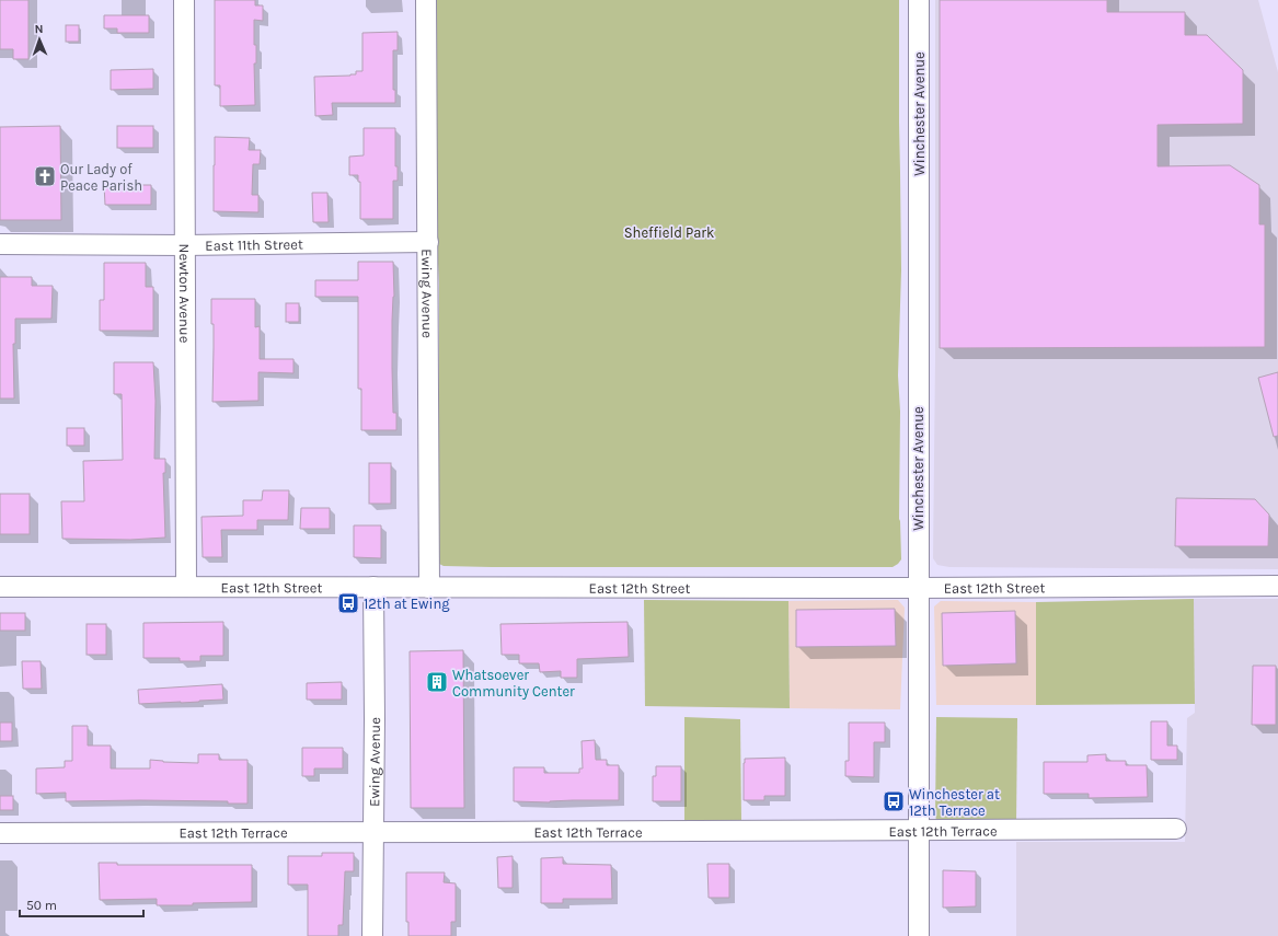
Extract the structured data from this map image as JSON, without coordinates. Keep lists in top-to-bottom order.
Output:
{
  "streets": {
    "street": [
      "Winchester Avenue",
      "East 11th Street",
      "Newton Avenue",
      "Ewing Avenue",
      "East 12th Street",
      "East 12th Terrace"
    ]
  },
  "crossings": [
    ["Winchester Avenue", "East 12th Street"],
    ["Winchester Avenue", "East 12th Terrace"],
    ["East 11th Street", "Newton Avenue"],
    ["East 11th Street", "Ewing Avenue"],
    ["Newton Avenue", "East 12th Street"],
    ["Ewing Avenue", "East 12th Street"],
    ["Ewing Avenue", "East 12th Terrace"]
  ],
  "parks": ["Sheffield Park"],
  "places": {
    "church": ["Our Lady of Peace Parish"],
    "bus stop": ["12th at Ewing", "Winchester at 12th Terrace"],
    "building": ["Whatsoever Community Center"]
  },
  "scale_bar": "50 m",
  "north": "top"
}
